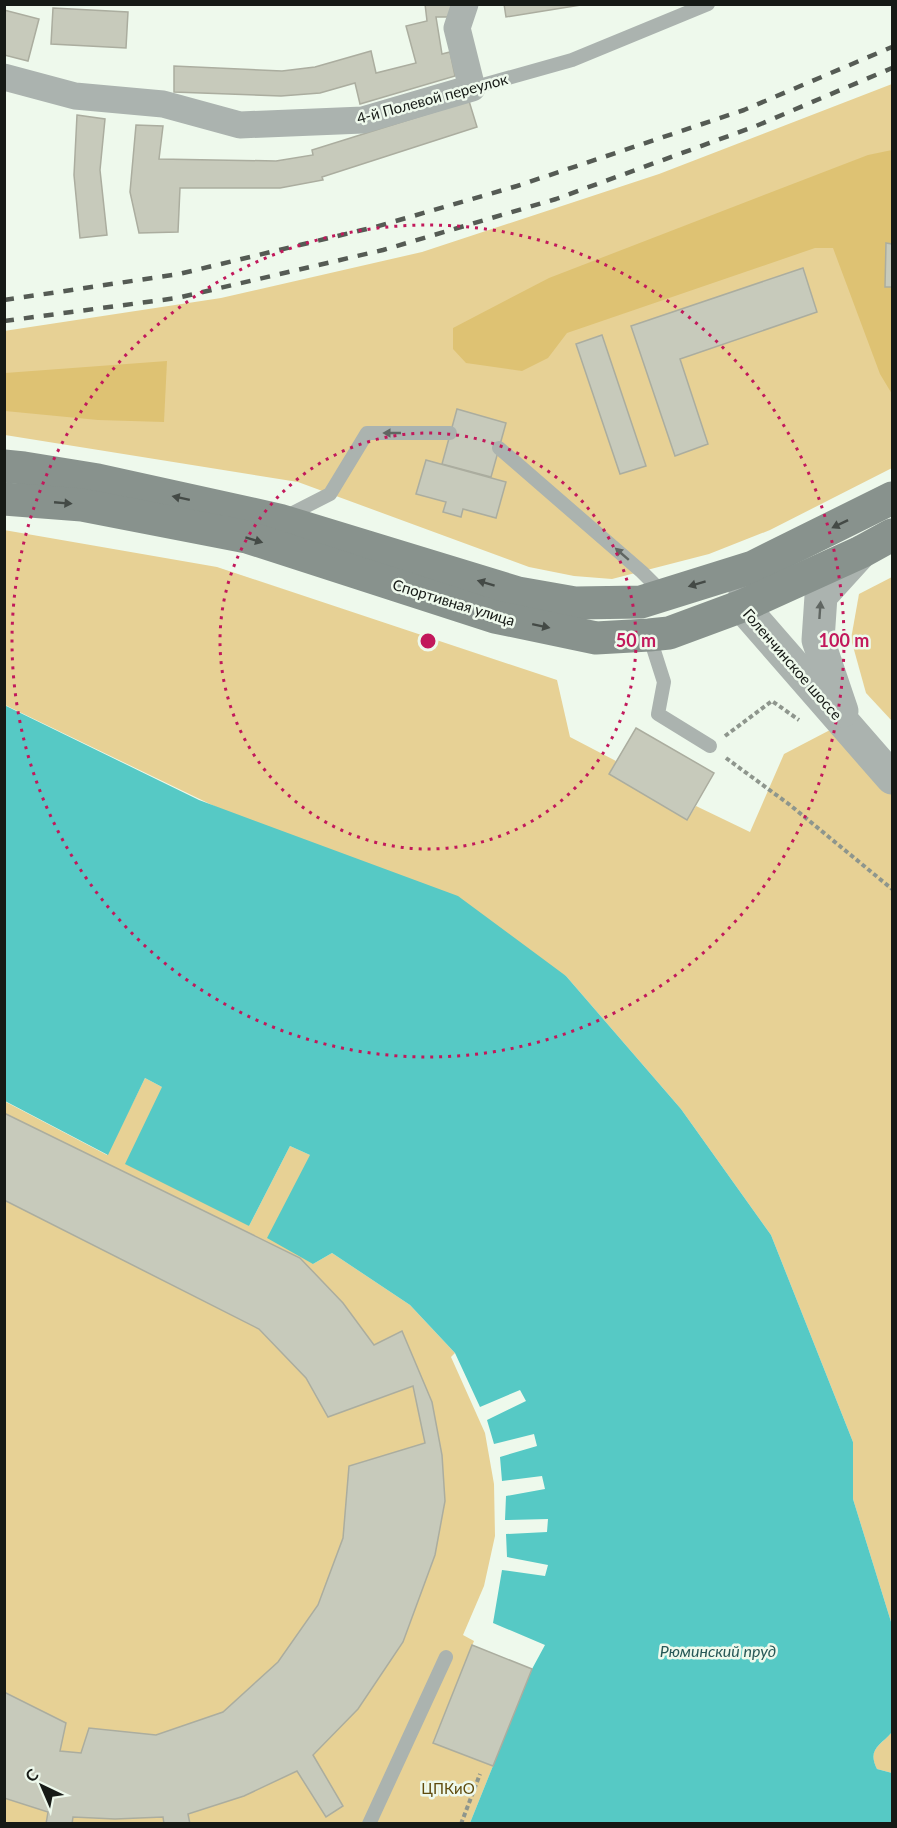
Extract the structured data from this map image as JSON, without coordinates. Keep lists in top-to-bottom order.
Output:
{
  "streets": {
    "main road": ["Спортивная улица"],
    "street": ["4-й Полевой переулок", "Голенчинское шоссе"]
  },
  "crossings": [
    ["Спортивная улица", "Голенчинское шоссе"]
  ],
  "one_way": ["Голенчинское шоссе"],
  "water": ["Рюминский пруд"],
  "parks": ["ЦПКиО"],
  "north": "top left",
  "rings": ["50 m", "100 m"]
}
